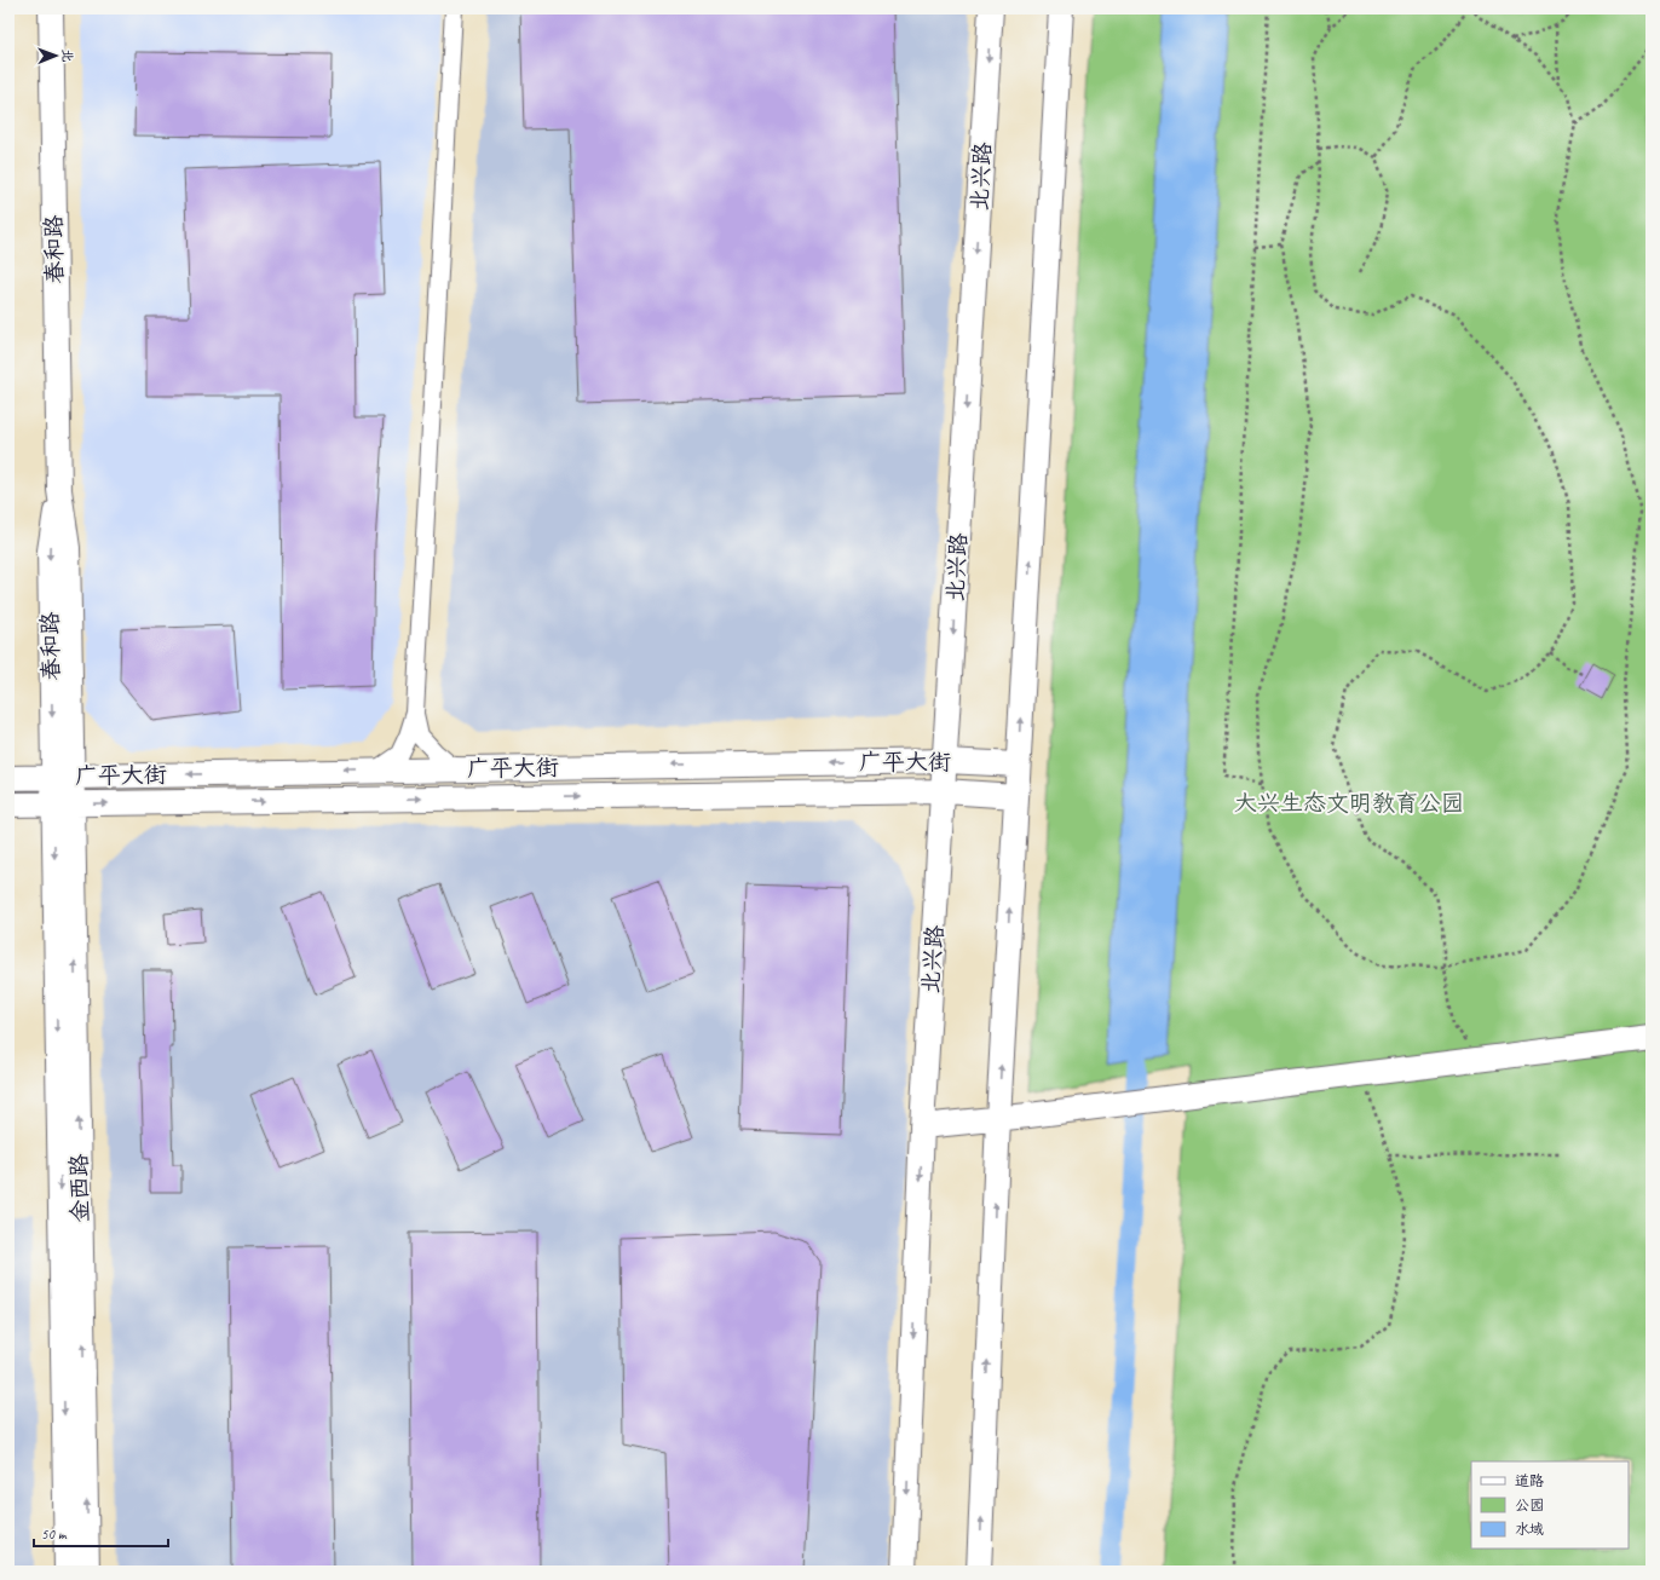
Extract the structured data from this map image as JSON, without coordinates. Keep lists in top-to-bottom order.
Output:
{
  "streets": {
    "main road": [
      "北兴路",
      "春和路",
      "广平大街",
      "金西路"
    ]
  },
  "crossings": [
    ["北兴路", "广平大街"],
    ["春和路", "广平大街"],
    ["春和路", "金西路"],
    ["广平大街", "金西路"]
  ],
  "parks": ["大兴生态文明教育公园"],
  "legend": ["道路", "公园", "水域"],
  "scale_bar": "50 m",
  "north": "right"
}
